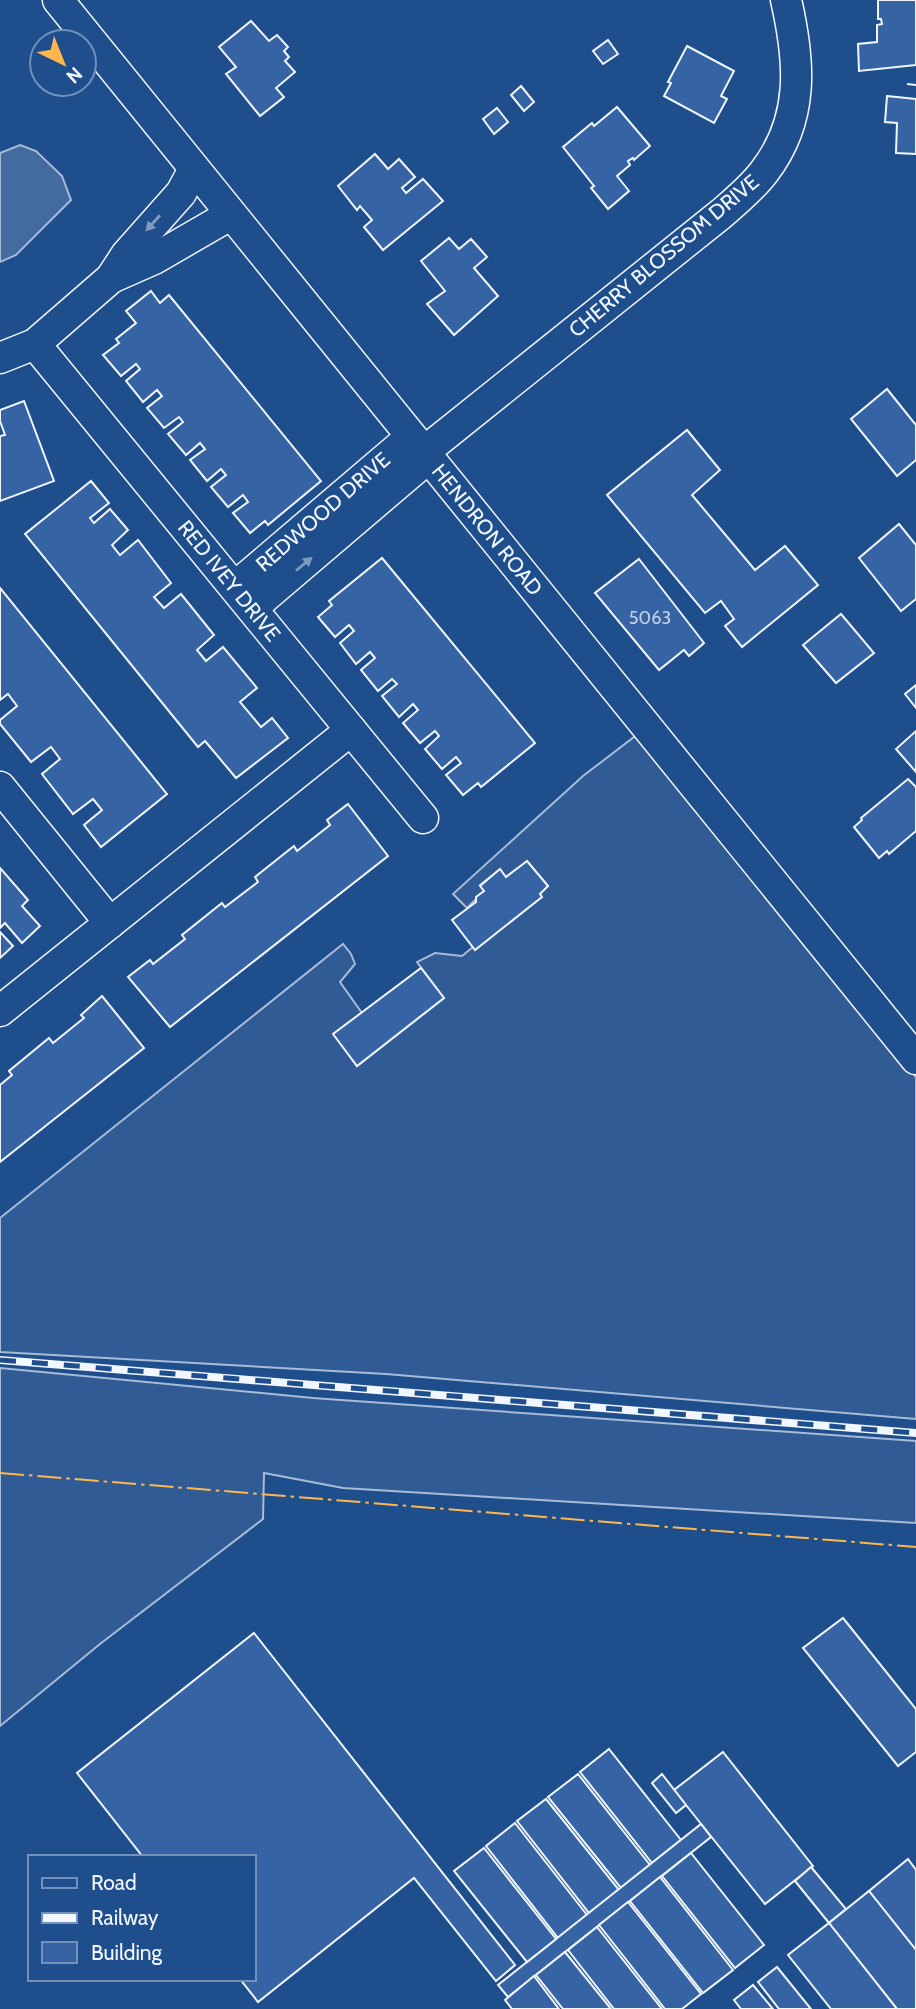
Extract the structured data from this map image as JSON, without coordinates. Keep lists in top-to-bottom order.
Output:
{
  "streets": {
    "street": [
      "CHERRY BLOSSOM DRIVE",
      "REDWOOD DRIVE",
      "HENDRON ROAD",
      "RED IVEY DRIVE"
    ]
  },
  "crossings": [
    ["CHERRY BLOSSOM DRIVE", "REDWOOD DRIVE"],
    ["CHERRY BLOSSOM DRIVE", "HENDRON ROAD"],
    ["REDWOOD DRIVE", "HENDRON ROAD"],
    ["REDWOOD DRIVE", "RED IVEY DRIVE"]
  ],
  "house_numbers": ["5063"],
  "legend": ["Road", "Railway", "Building"],
  "north": "bottom right"
}
